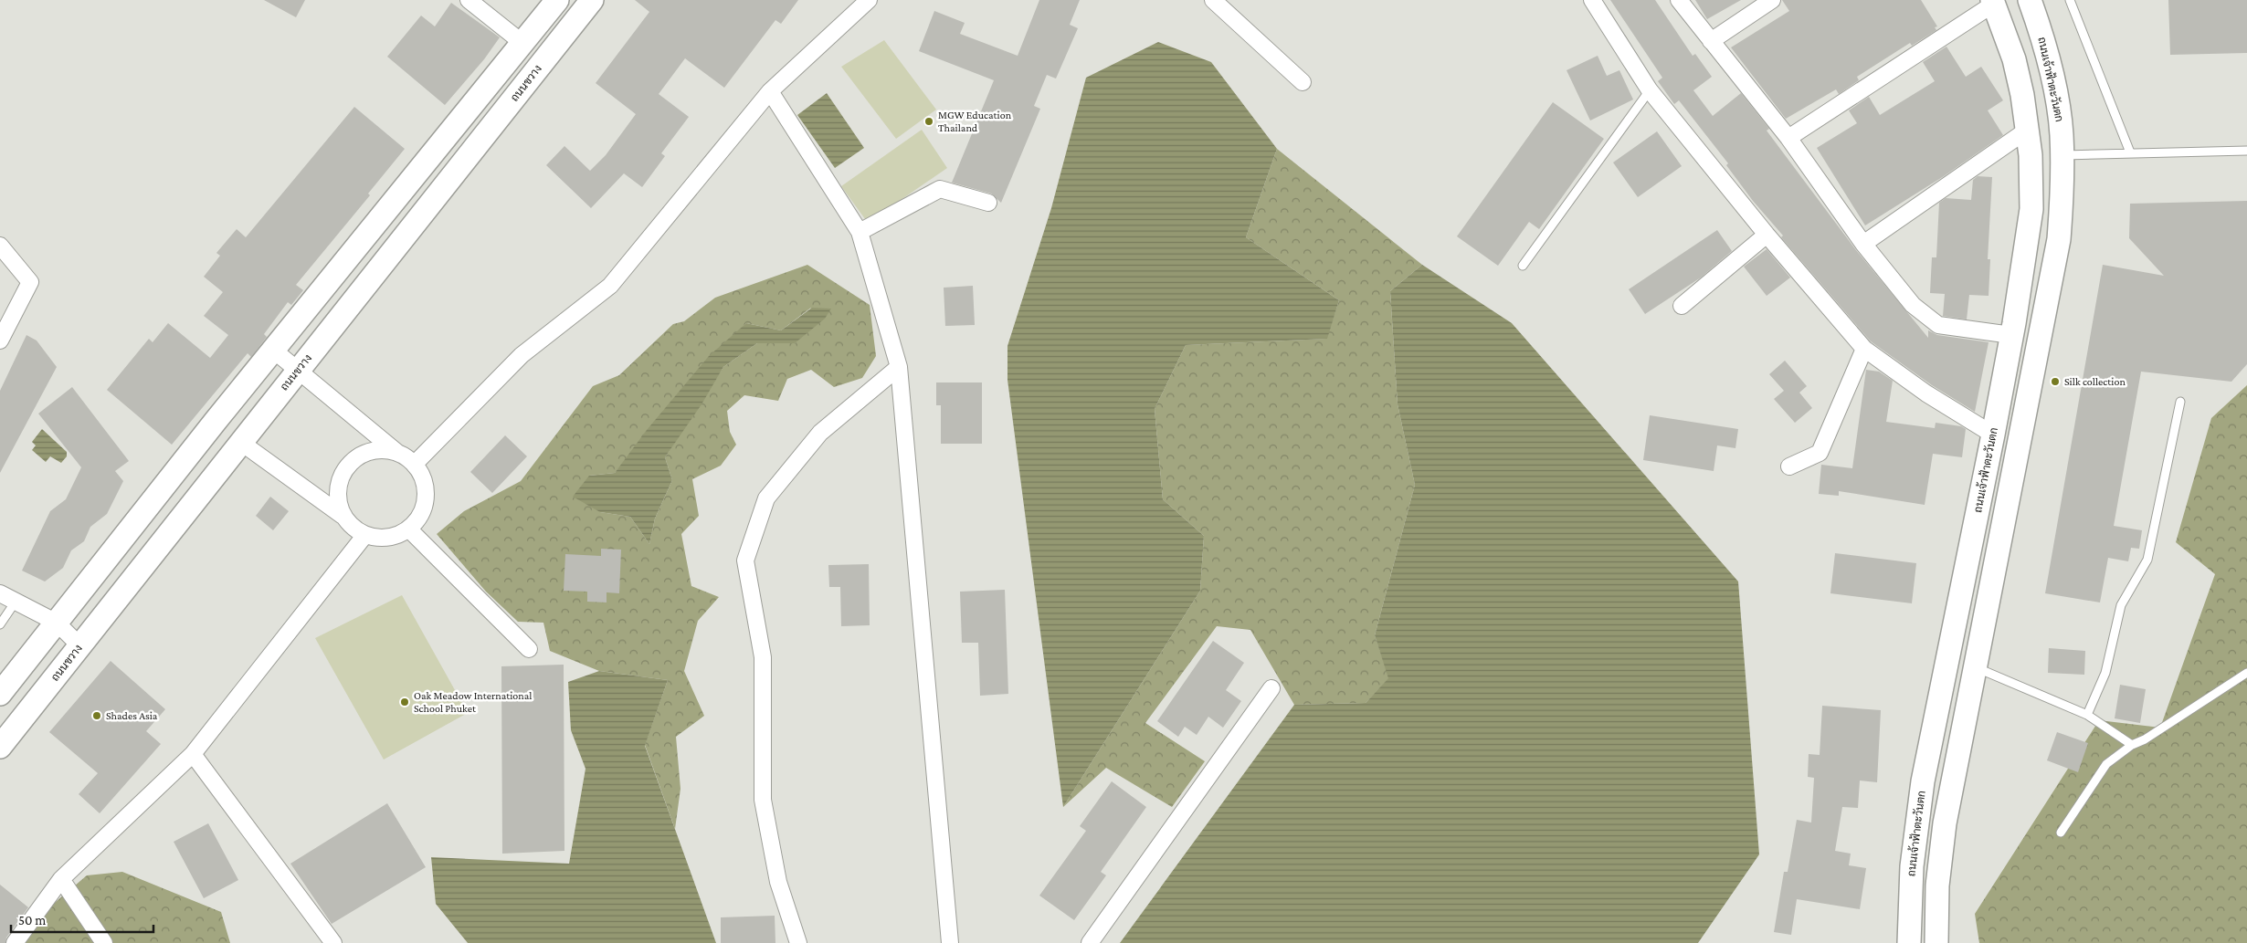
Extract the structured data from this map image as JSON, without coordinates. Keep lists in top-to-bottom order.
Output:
{
  "streets": {
    "main road": ["ถนนเจ้าฟ้าตะวันตก", "ถนนขวาง"]
  },
  "places": [
    "MGW Education Thailand",
    "Silk collection",
    "Oak Meadow International School Phuket",
    "Shades Asia"
  ],
  "scale_bar": "50 m"
}
